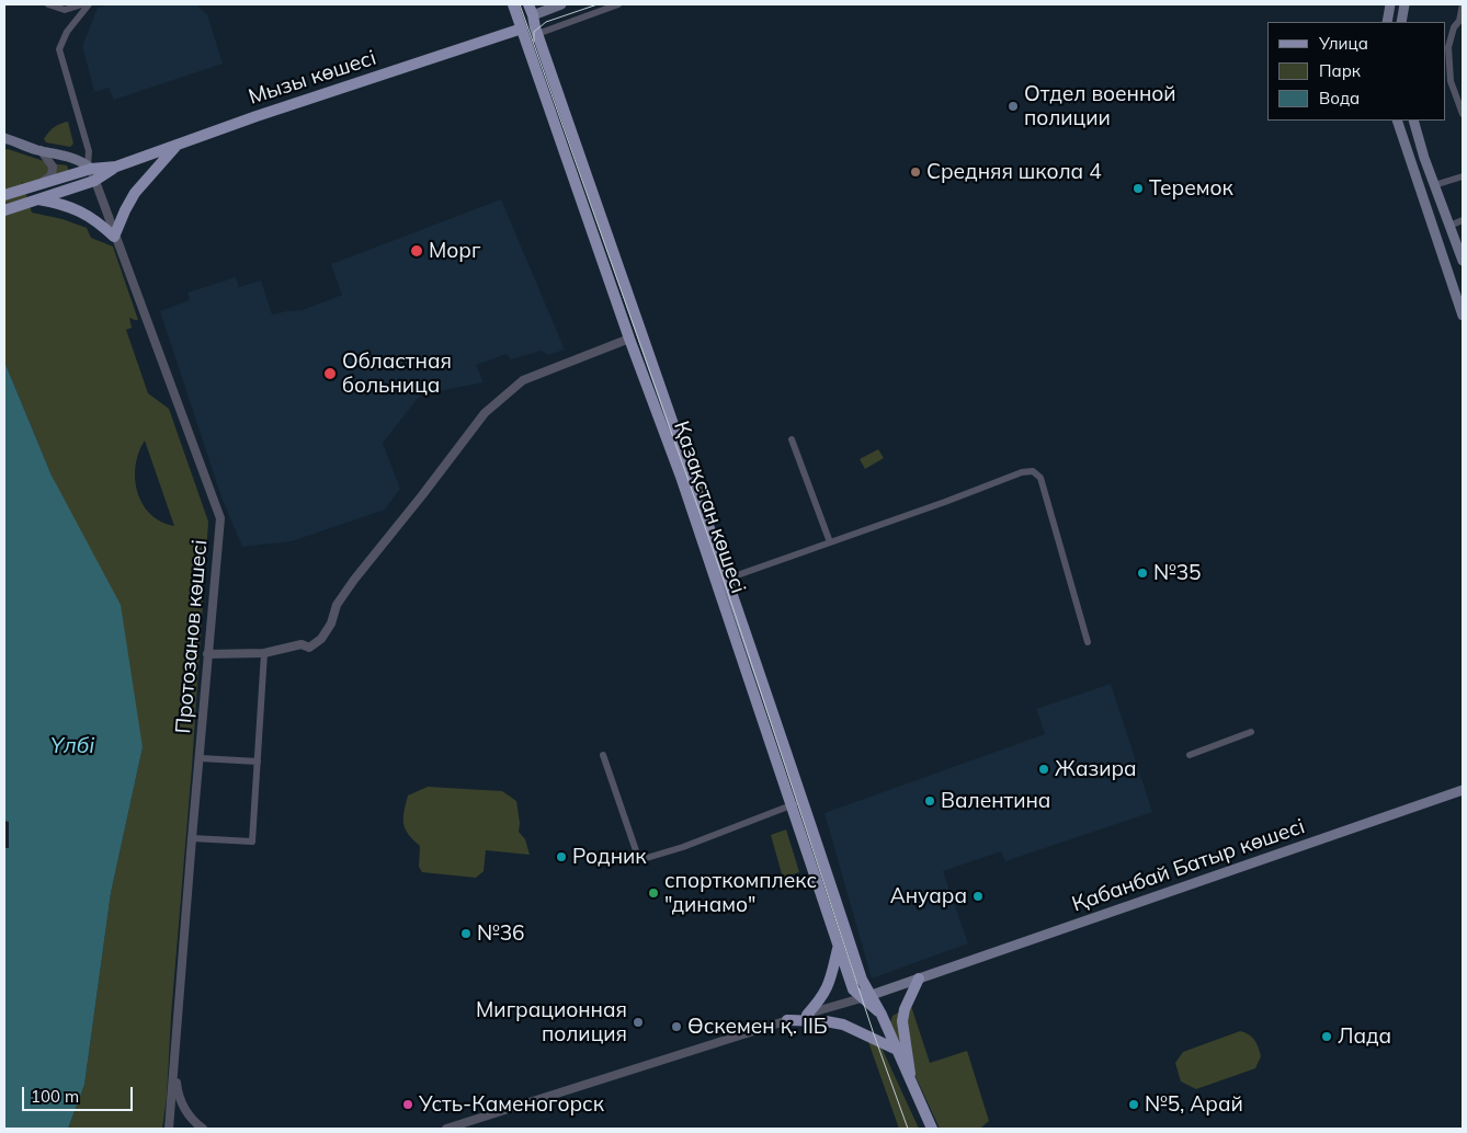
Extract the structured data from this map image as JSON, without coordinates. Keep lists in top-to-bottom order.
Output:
{
  "streets": {
    "main road": ["Мызы көшесі", "Қазақстан көшесі", "Қабанбай Батыр көшесі"],
    "street": ["Протозанов көшесі"]
  },
  "crossings": [
    ["Мызы көшесі", "Қазақстан көшесі"],
    ["Қазақстан көшесі", "Қабанбай Батыр көшесі"]
  ],
  "water": ["Үлбі"],
  "places": [
    "Отдел военной полиции",
    "Средняя школа 4",
    "Теремок",
    "Морг",
    "Областная больница",
    "№35",
    "Жазира",
    "Валентина",
    "Родник",
    "спорткомплекс \"динамо\"",
    "Ануара",
    "№36",
    "Миграционная полиция",
    "Өскемен қ. ІІБ",
    "Лада",
    "Усть-Каменогорск",
    "№5, Арай"
  ],
  "legend": ["Улица", "Парк", "Вода"],
  "scale_bar": "100 m"
}
